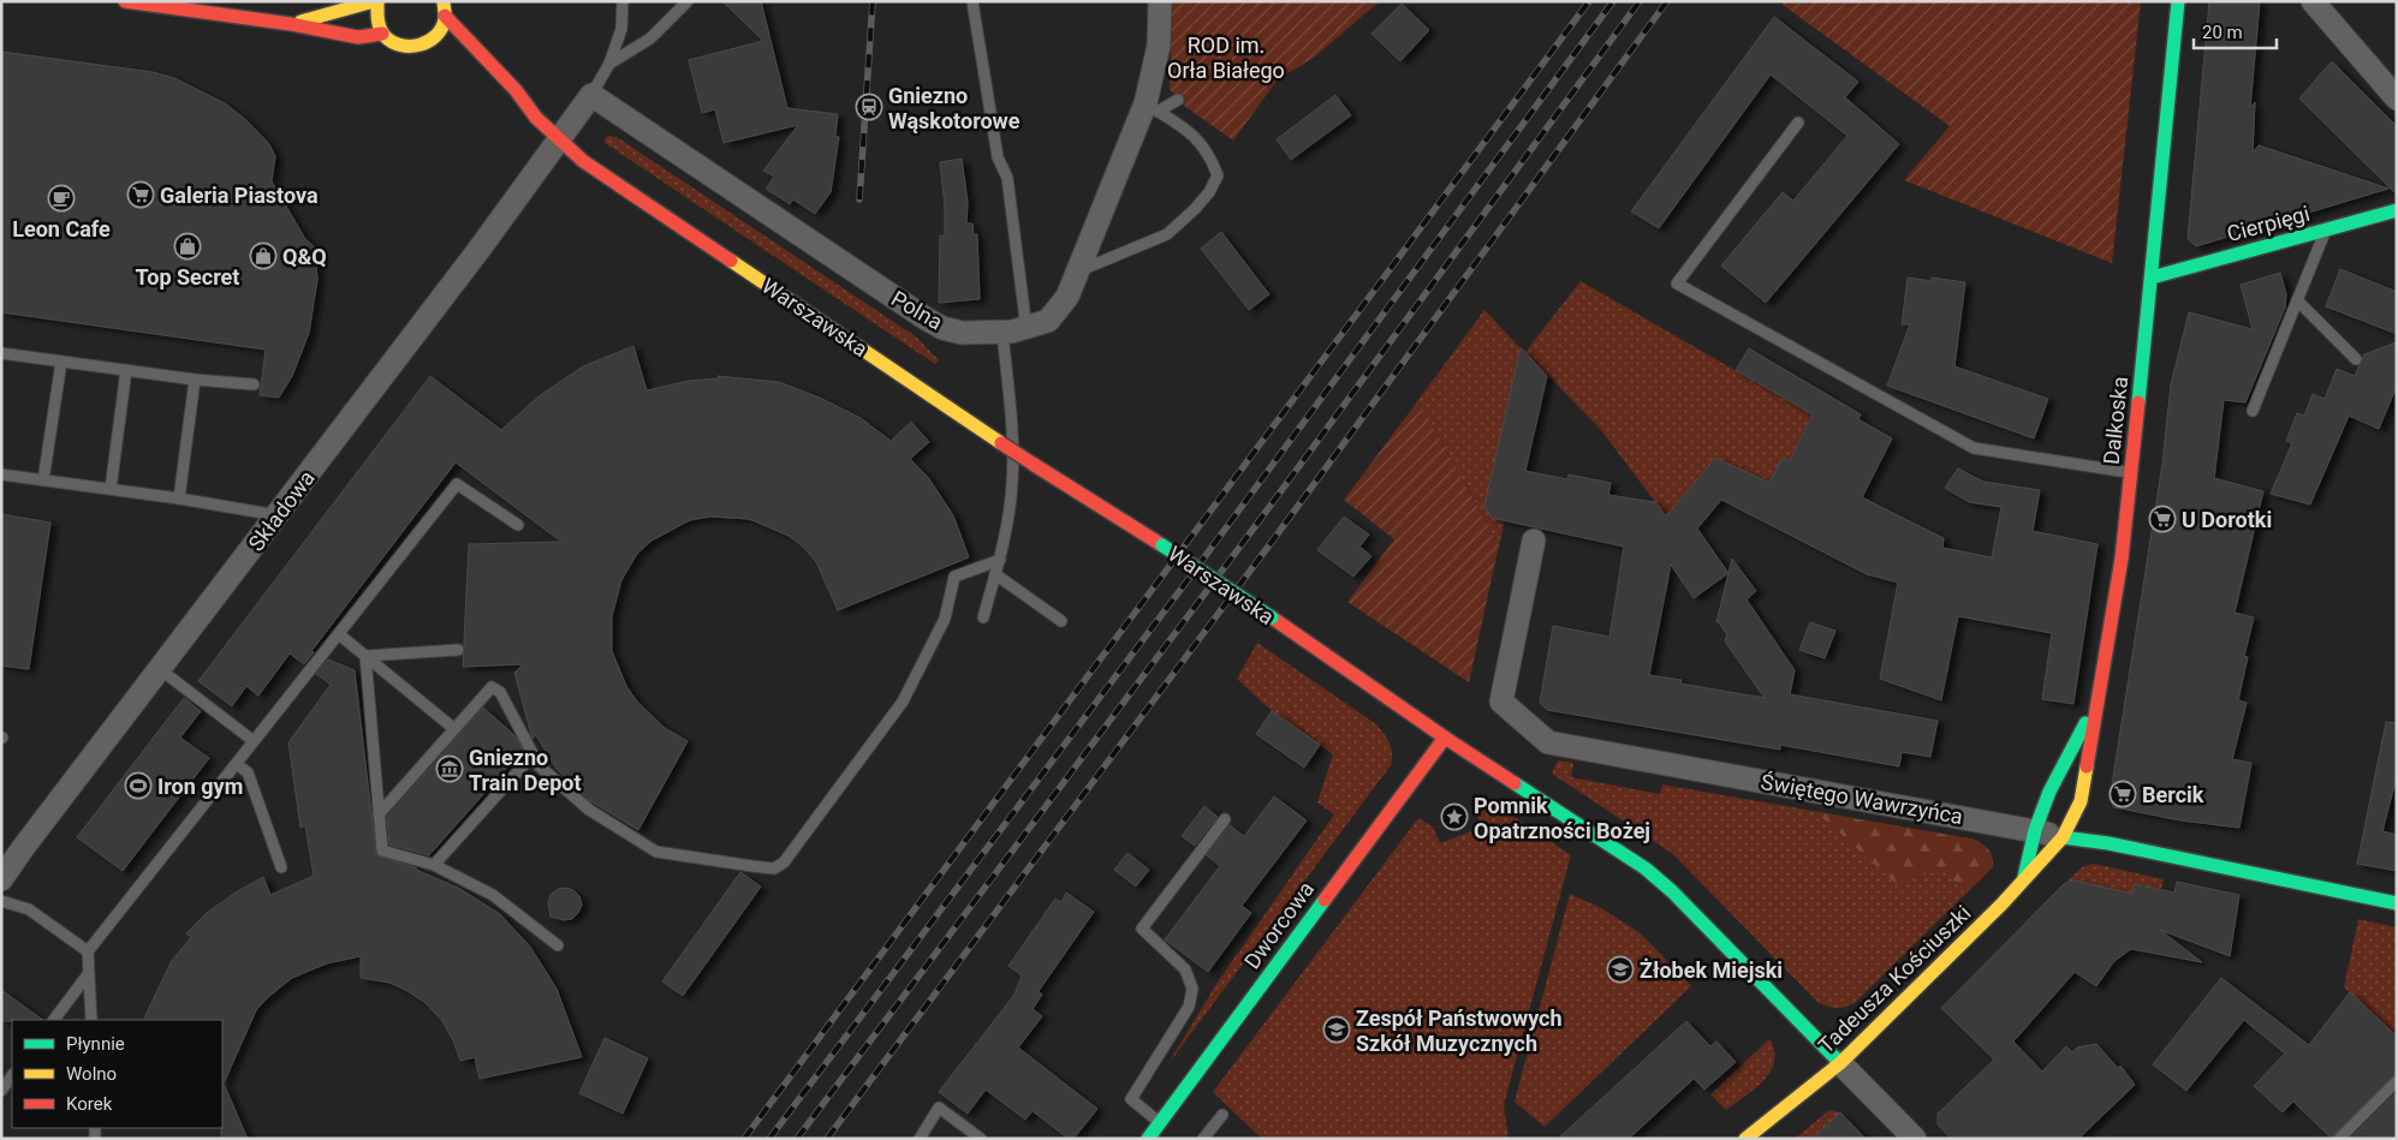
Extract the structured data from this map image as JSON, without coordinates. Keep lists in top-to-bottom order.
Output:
{
  "streets": {
    "street": [
      "Cierpięgi",
      "Polna",
      "Warszawska",
      "Dalkoska",
      "Składowa",
      "Świętego Wawrzyńca",
      "Dworcowa",
      "Tadeusza Kościuszki"
    ]
  },
  "crossings": [
    ["Cierpięgi", "Dalkoska"],
    ["Warszawska", "Składowa"],
    ["Warszawska", "Dworcowa"],
    ["Warszawska", "Tadeusza Kościuszki"],
    ["Dalkoska", "Świętego Wawrzyńca"],
    ["Dalkoska", "Tadeusza Kościuszki"],
    ["Świętego Wawrzyńca", "Tadeusza Kościuszki"]
  ],
  "parks": ["ROD im. Orła Białego"],
  "places": {
    "station": ["Gniezno Wąskotorowe"],
    "supermarket": ["Galeria Piastova", "U Dorotki", "Bercik"],
    "cafe": ["Leon Cafe"],
    "shop": ["Top Secret", "Q&Q"],
    "museum": ["Gniezno Train Depot"],
    "sports": ["Iron gym"],
    "place": ["Pomnik Opatrzności Bożej"],
    "school or university": ["Żłobek Miejski", "Zespół Państwowych Szkół Muzycznych"]
  },
  "legend": ["Płynnie", "Wolno", "Korek"],
  "scale_bar": "20 m"
}
